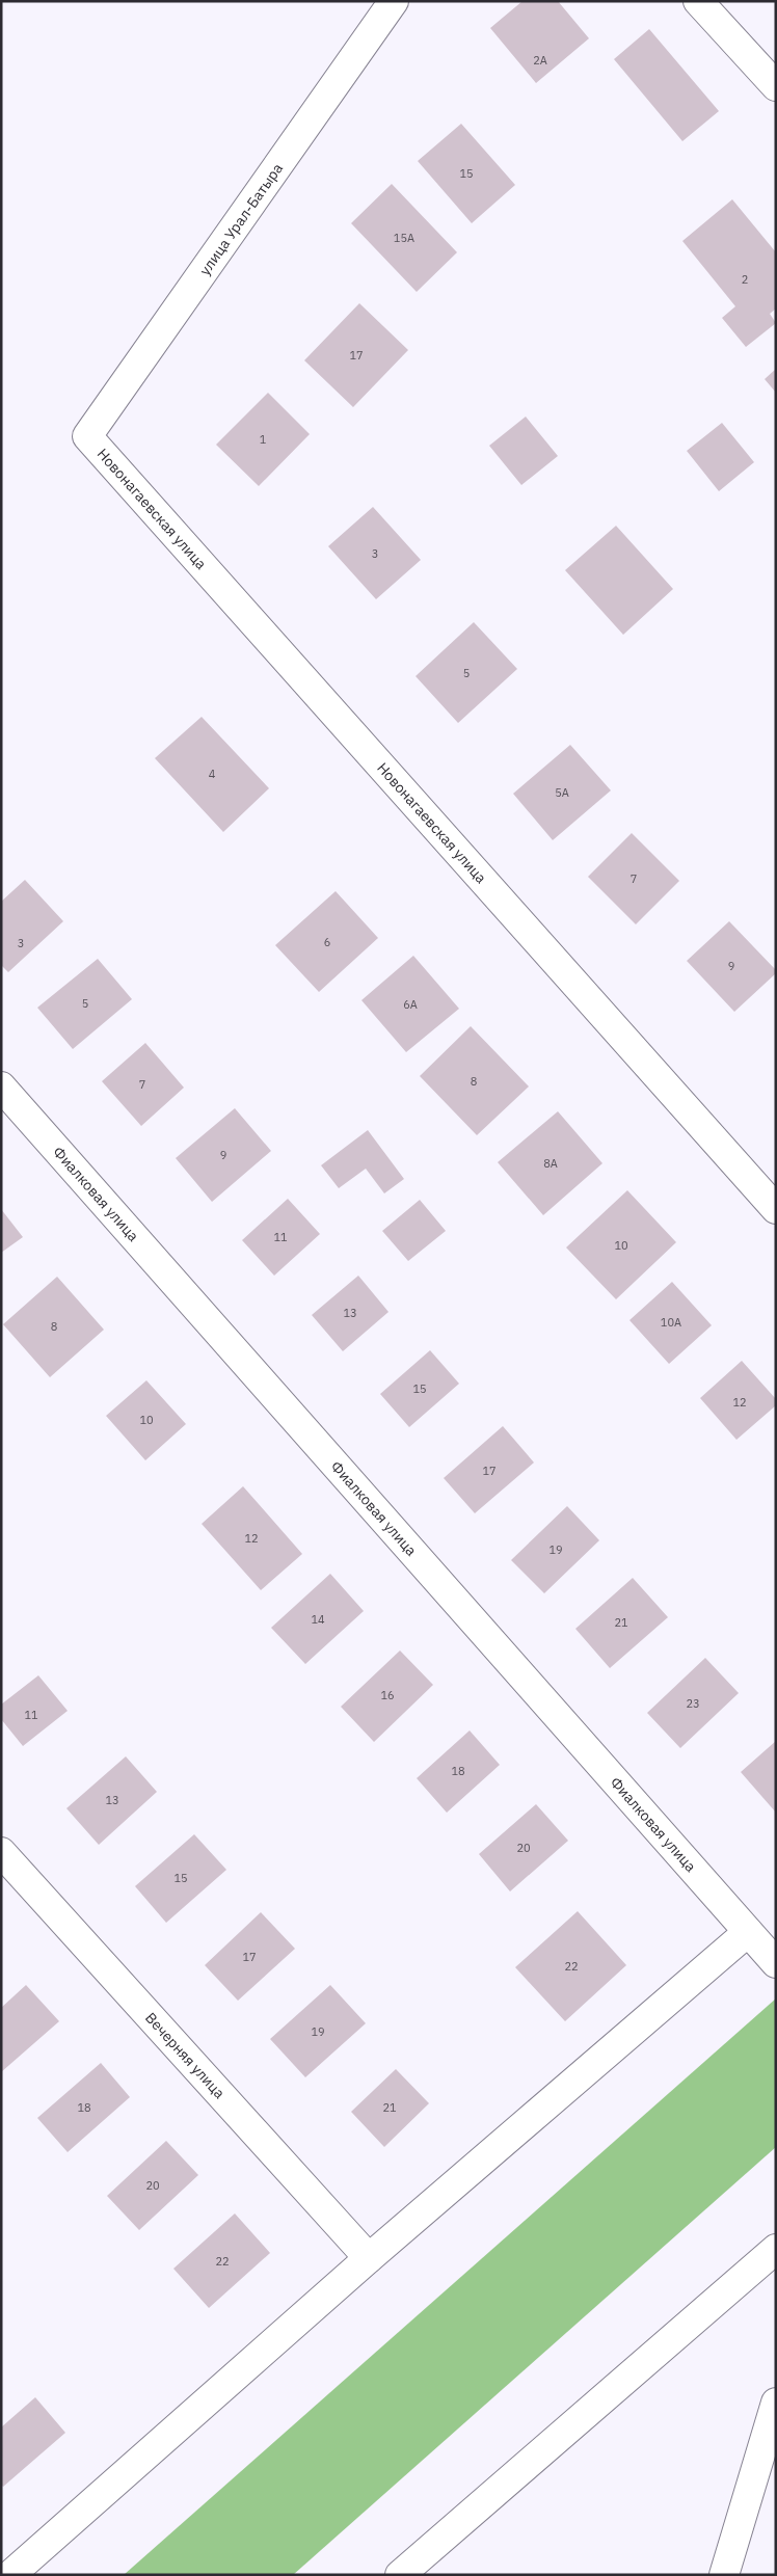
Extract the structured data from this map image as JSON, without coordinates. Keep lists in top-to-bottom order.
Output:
{
  "streets": {
    "street": [
      "улица Урал-Батыра",
      "Новонагаевская улица",
      "Фиалковая улица",
      "Вечерняя улица"
    ]
  },
  "crossings": [
    ["улица Урал-Батыра", "Новонагаевская улица"]
  ],
  "house_numbers": [
    "2А",
    "15",
    "15А",
    "2",
    "17",
    "1",
    "3",
    "5",
    "4",
    "5А",
    "7",
    "6",
    "3",
    "9",
    "5",
    "6А",
    "8",
    "7",
    "9",
    "8А",
    "11",
    "10",
    "13",
    "10А",
    "8",
    "15",
    "12",
    "10",
    "17",
    "12",
    "19",
    "14",
    "21",
    "16",
    "23",
    "11",
    "18",
    "13",
    "20",
    "15",
    "17",
    "22",
    "19",
    "18",
    "21",
    "20",
    "22"
  ]
}
